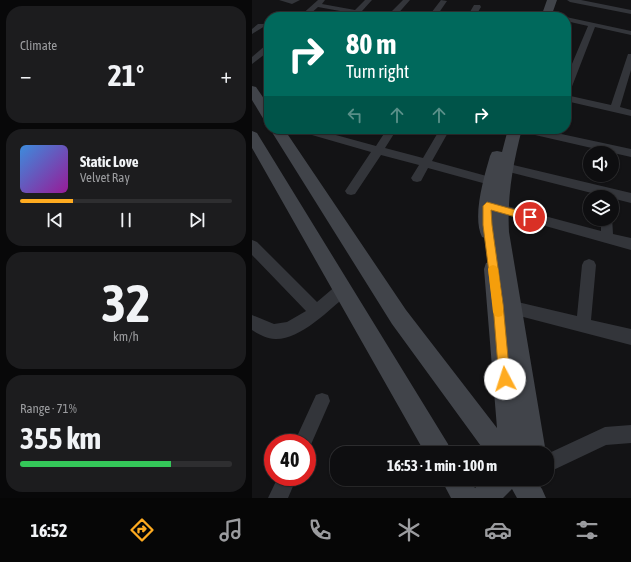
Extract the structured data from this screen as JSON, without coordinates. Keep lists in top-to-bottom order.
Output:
{
  "page": {
    "tile": [
      "Climate",
      ["32", "km/h"],
      ["Range · 71%", "355 km"]
    ],
    "turn": ["80 m", "Turn right"],
    "heat": ["−", "21°", "+"],
    "song": ["Static Love", "Velvet Ray"],
    "limit": "40",
    "trip": "16:53 · 1 min · 100 m",
    "tabs": "16:52"
  }
}
